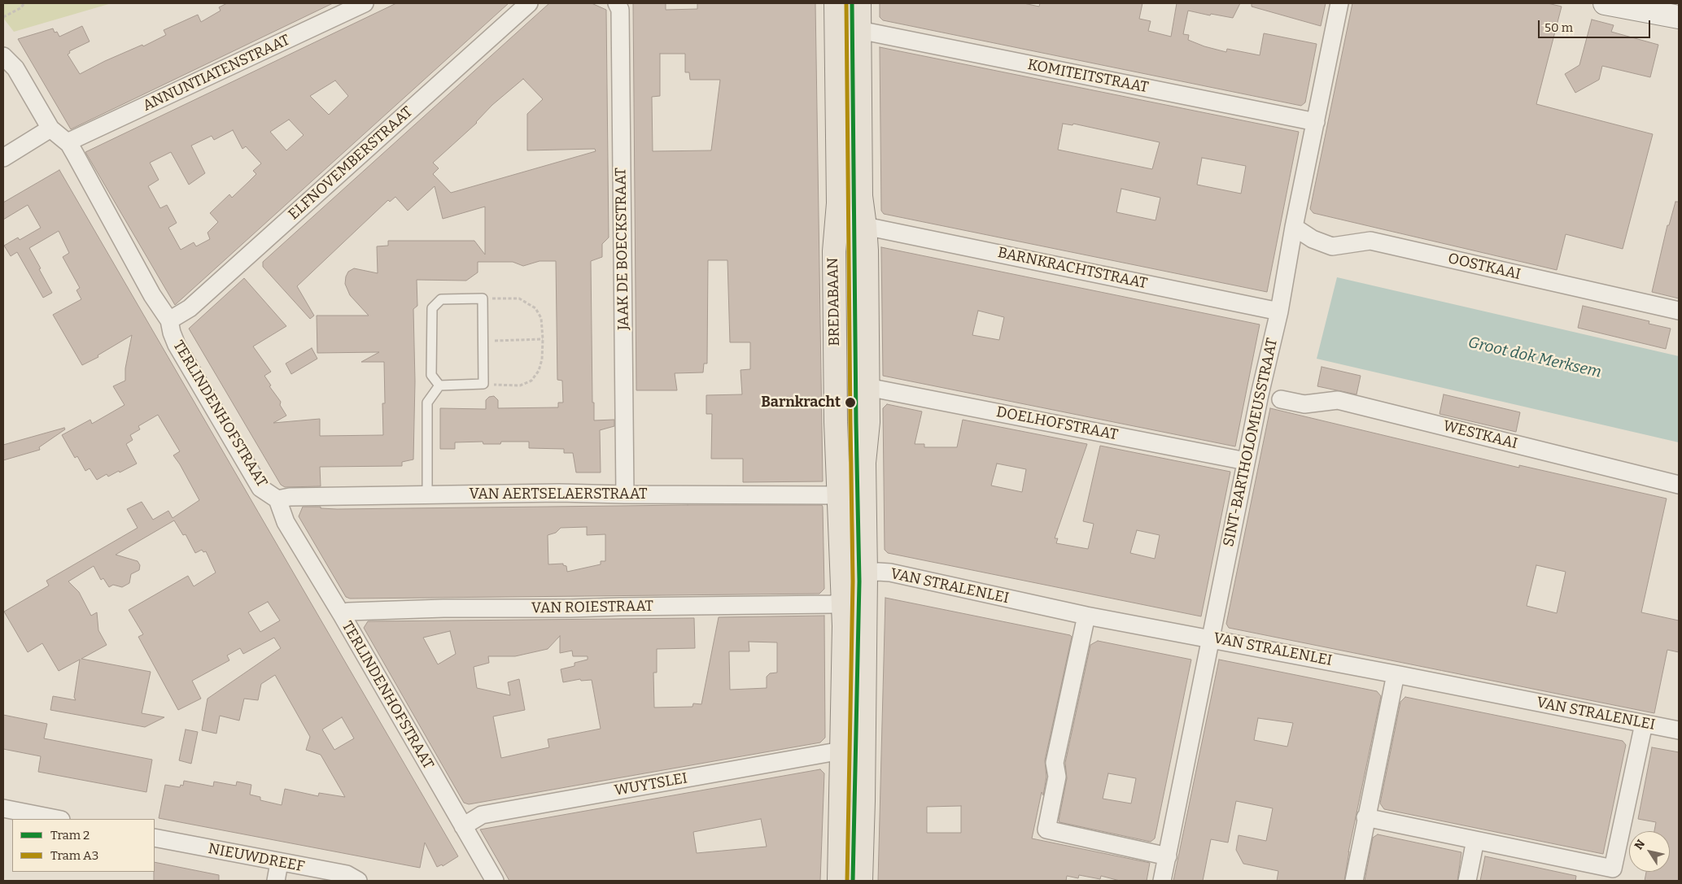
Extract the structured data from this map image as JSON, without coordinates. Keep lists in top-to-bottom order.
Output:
{
  "streets": {
    "main road": ["BREDABAAN"],
    "street": [
      "ANNUNTIATENSTRAAT",
      "KOMITEITSTRAAT",
      "ELFNOVEMBERSTRAAT",
      "JAAK DE BOECKSTRAAT",
      "OOSTKAAI",
      "BARNKRACHTSTRAAT",
      "TERLINDENHOFSTRAAT",
      "DOELHOFSTRAAT",
      "WESTKAAI",
      "SINT-BARTHOLOMEUSSTRAAT",
      "VAN AERTSELAERSTRAAT",
      "VAN STRALENLEI",
      "VAN ROIESTRAAT",
      "WUYTSLEI",
      "NIEUWDREEF"
    ]
  },
  "crossings": [
    ["ANNUNTIATENSTRAAT", "TERLINDENHOFSTRAAT"],
    ["KOMITEITSTRAAT", "BREDABAAN"],
    ["KOMITEITSTRAAT", "SINT-BARTHOLOMEUSSTRAAT"],
    ["ELFNOVEMBERSTRAAT", "TERLINDENHOFSTRAAT"],
    ["JAAK DE BOECKSTRAAT", "VAN AERTSELAERSTRAAT"],
    ["OOSTKAAI", "SINT-BARTHOLOMEUSSTRAAT"],
    ["BARNKRACHTSTRAAT", "BREDABAAN"],
    ["BARNKRACHTSTRAAT", "SINT-BARTHOLOMEUSSTRAAT"],
    ["BREDABAAN", "DOELHOFSTRAAT"],
    ["BREDABAAN", "VAN AERTSELAERSTRAAT"],
    ["BREDABAAN", "VAN STRALENLEI"],
    ["BREDABAAN", "VAN ROIESTRAAT"],
    ["BREDABAAN", "WUYTSLEI"],
    ["TERLINDENHOFSTRAAT", "VAN AERTSELAERSTRAAT"],
    ["TERLINDENHOFSTRAAT", "VAN ROIESTRAAT"],
    ["TERLINDENHOFSTRAAT", "WUYTSLEI"],
    ["DOELHOFSTRAAT", "SINT-BARTHOLOMEUSSTRAAT"],
    ["SINT-BARTHOLOMEUSSTRAAT", "VAN STRALENLEI"],
    ["VAN STRALENLEI", "VAN ROIESTRAAT"]
  ],
  "water": ["Groot dok Merksem"],
  "places": ["Barnkracht"],
  "lines": ["tram line 2", "tram line A3"],
  "legend": ["Tram 2", "Tram A3"],
  "scale_bar": "50 m",
  "north": "top left"
}
